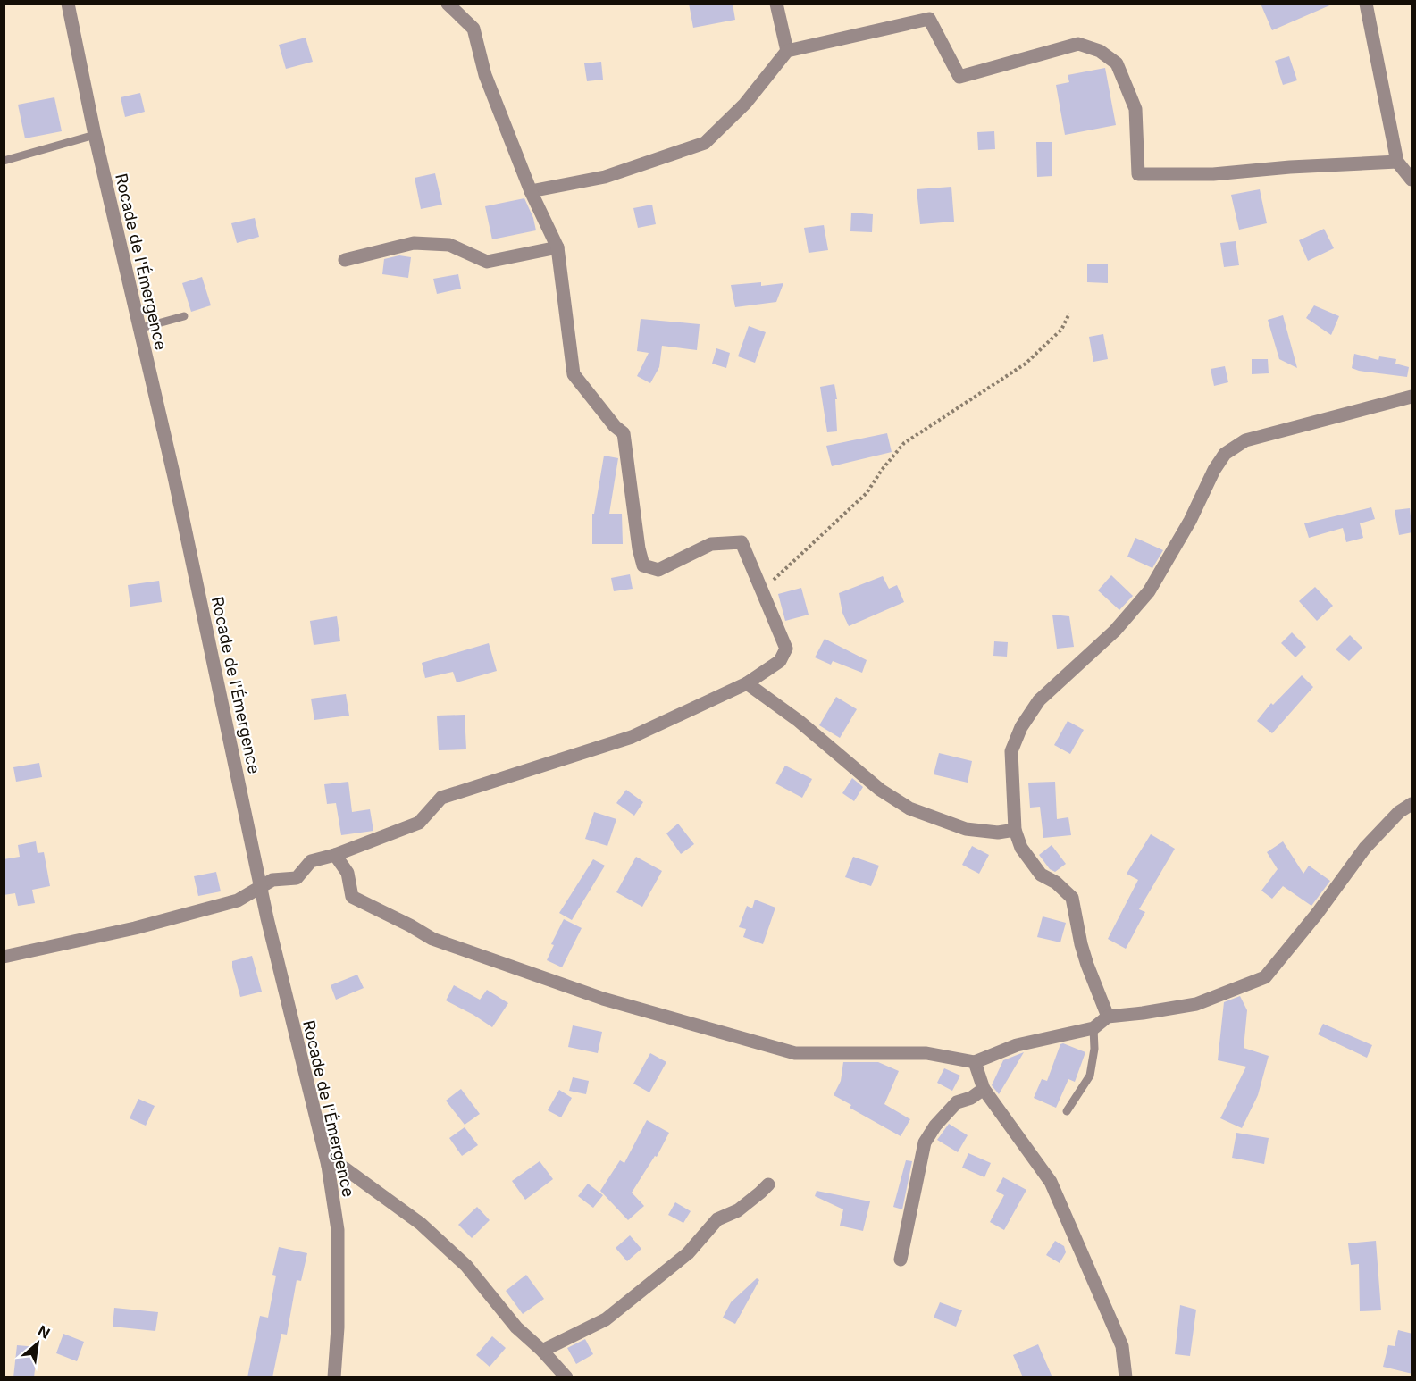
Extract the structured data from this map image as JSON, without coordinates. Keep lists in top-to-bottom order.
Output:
{
  "streets": {
    "street": ["Rocade de l'Émergence"]
  },
  "north": "top right"
}
